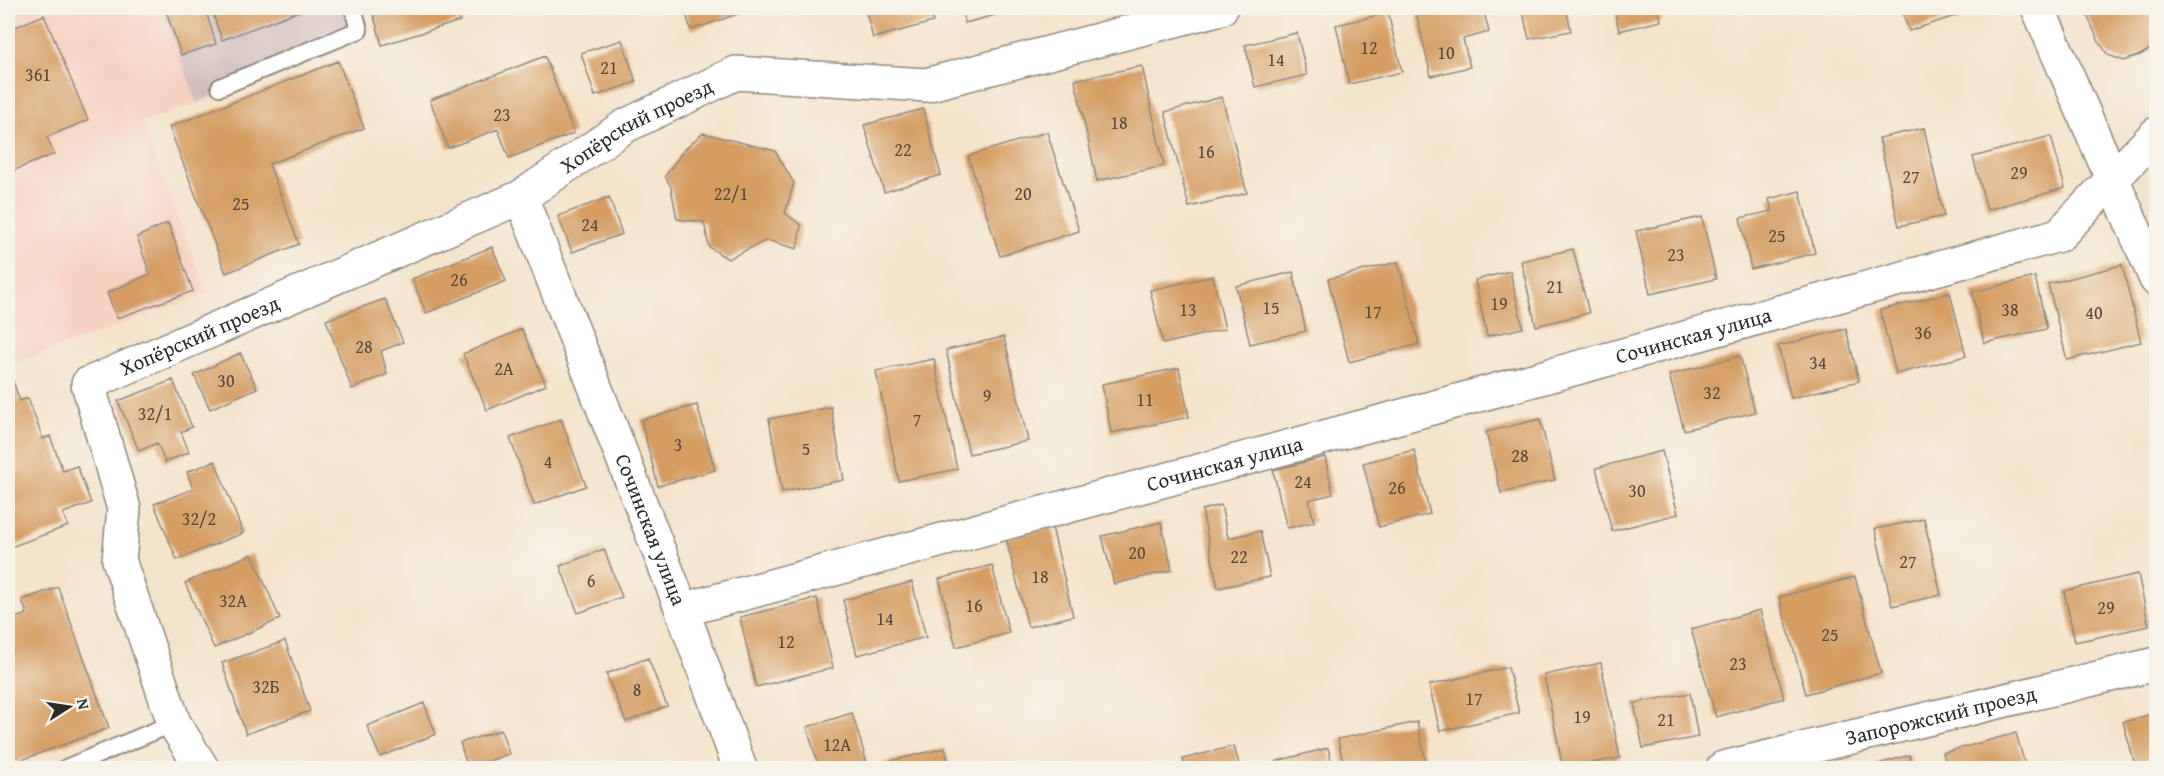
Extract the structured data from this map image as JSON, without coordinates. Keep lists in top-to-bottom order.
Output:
{
  "streets": {
    "street": ["Хопёрский проезд", "Сочинская улица", "Запорожский проезд"]
  },
  "crossings": [
    ["Хопёрский проезд", "Сочинская улица"]
  ],
  "house_numbers": [
    "12",
    "10",
    "14",
    "21",
    "361",
    "23",
    "18",
    "22",
    "16",
    "29",
    "27",
    "22/1",
    "20",
    "25",
    "24",
    "25",
    "23",
    "26",
    "21",
    "19",
    "15",
    "13",
    "38",
    "17",
    "40",
    "36",
    "28",
    "34",
    "2А",
    "30",
    "32",
    "9",
    "11",
    "32/1",
    "7",
    "3",
    "5",
    "28",
    "4",
    "24",
    "26",
    "30",
    "32/2",
    "20",
    "22",
    "27",
    "18",
    "6",
    "32А",
    "16",
    "29",
    "14",
    "25",
    "12",
    "23",
    "32Б",
    "8",
    "17",
    "19",
    "21",
    "12А"
  ],
  "north": "right"
}
